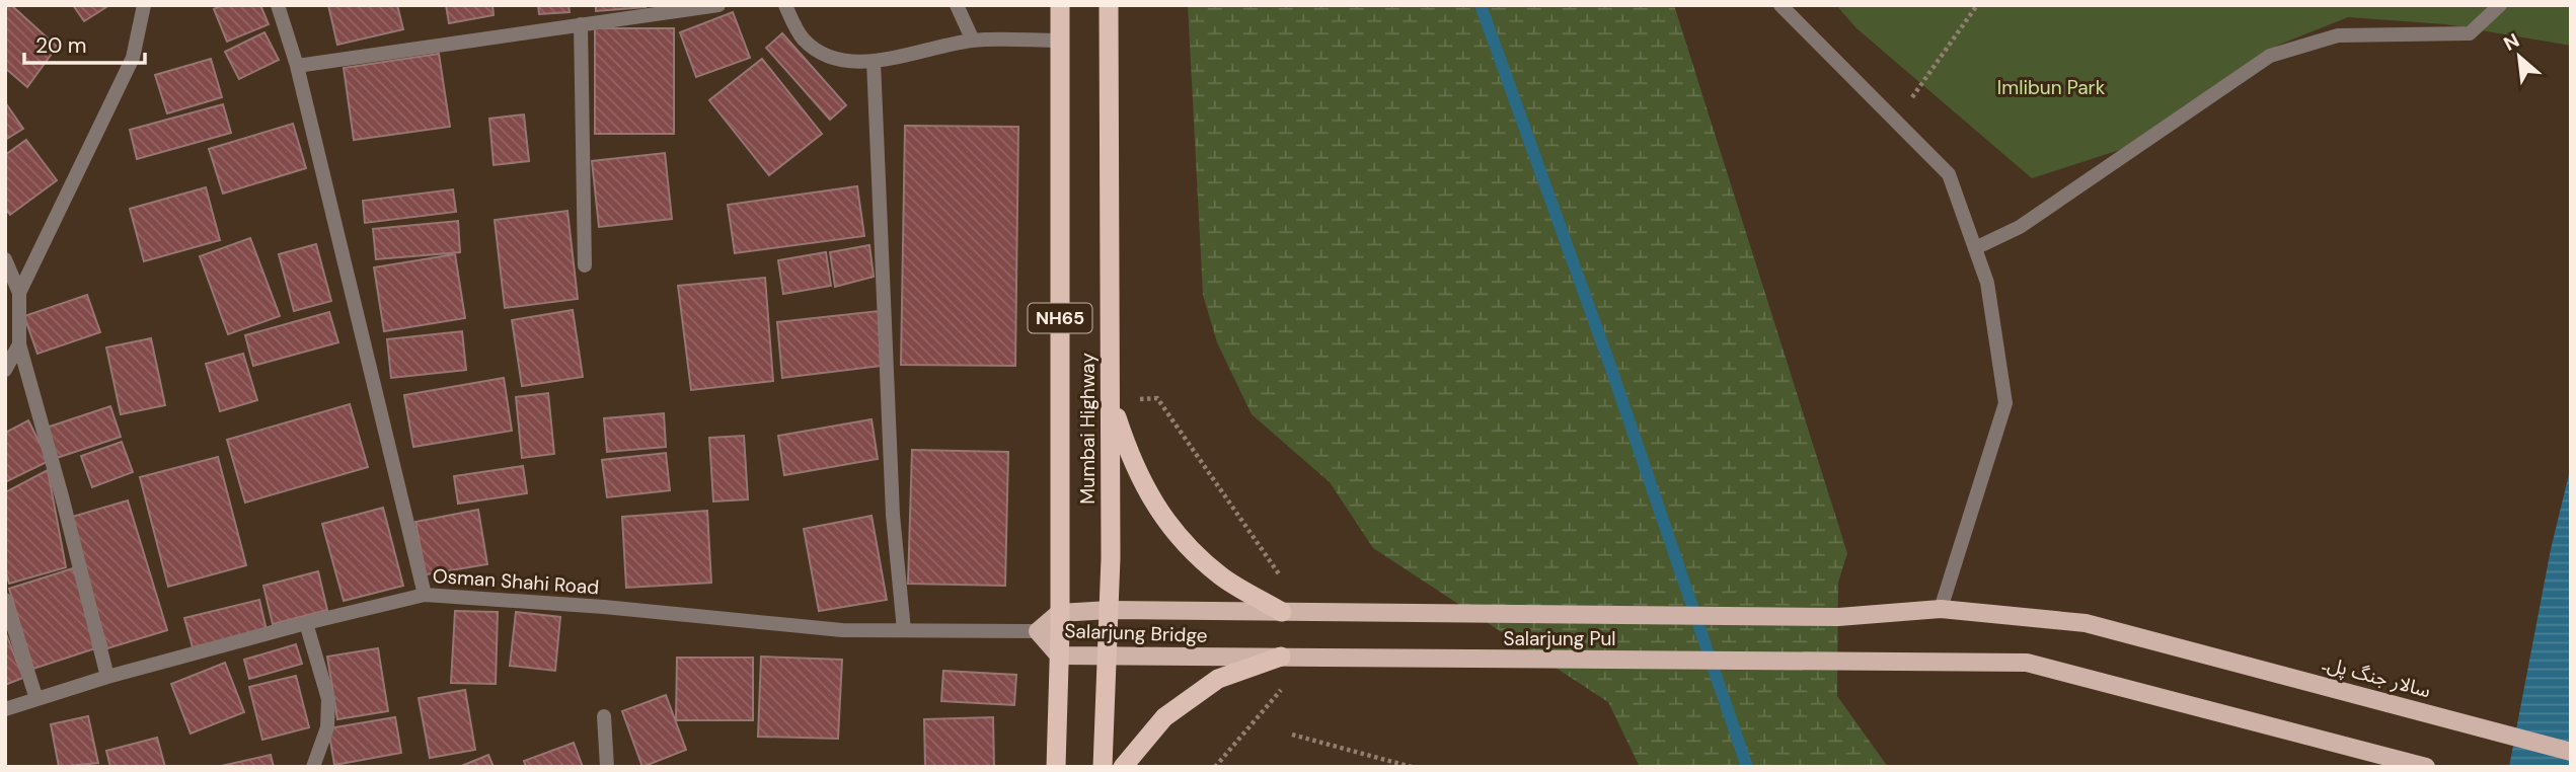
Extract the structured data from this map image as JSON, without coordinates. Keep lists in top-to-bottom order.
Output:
{
  "streets": {
    "highway": ["NH65", "Mumbai Highway"],
    "main road": ["Salarjung Bridge", "Salarjung Pul", "سالار جنگ پل۔"],
    "street": ["Osman Shahi Road"]
  },
  "crossings": [
    ["Mumbai Highway", "Salarjung Bridge"],
    ["Osman Shahi Road", "Salarjung Bridge"],
    ["Salarjung Bridge", "Salarjung Pul"],
    ["Salarjung Pul", "سالار جنگ پل۔"]
  ],
  "parks": ["Imlibun Park"],
  "scale_bar": "20 m",
  "north": "top left"
}
